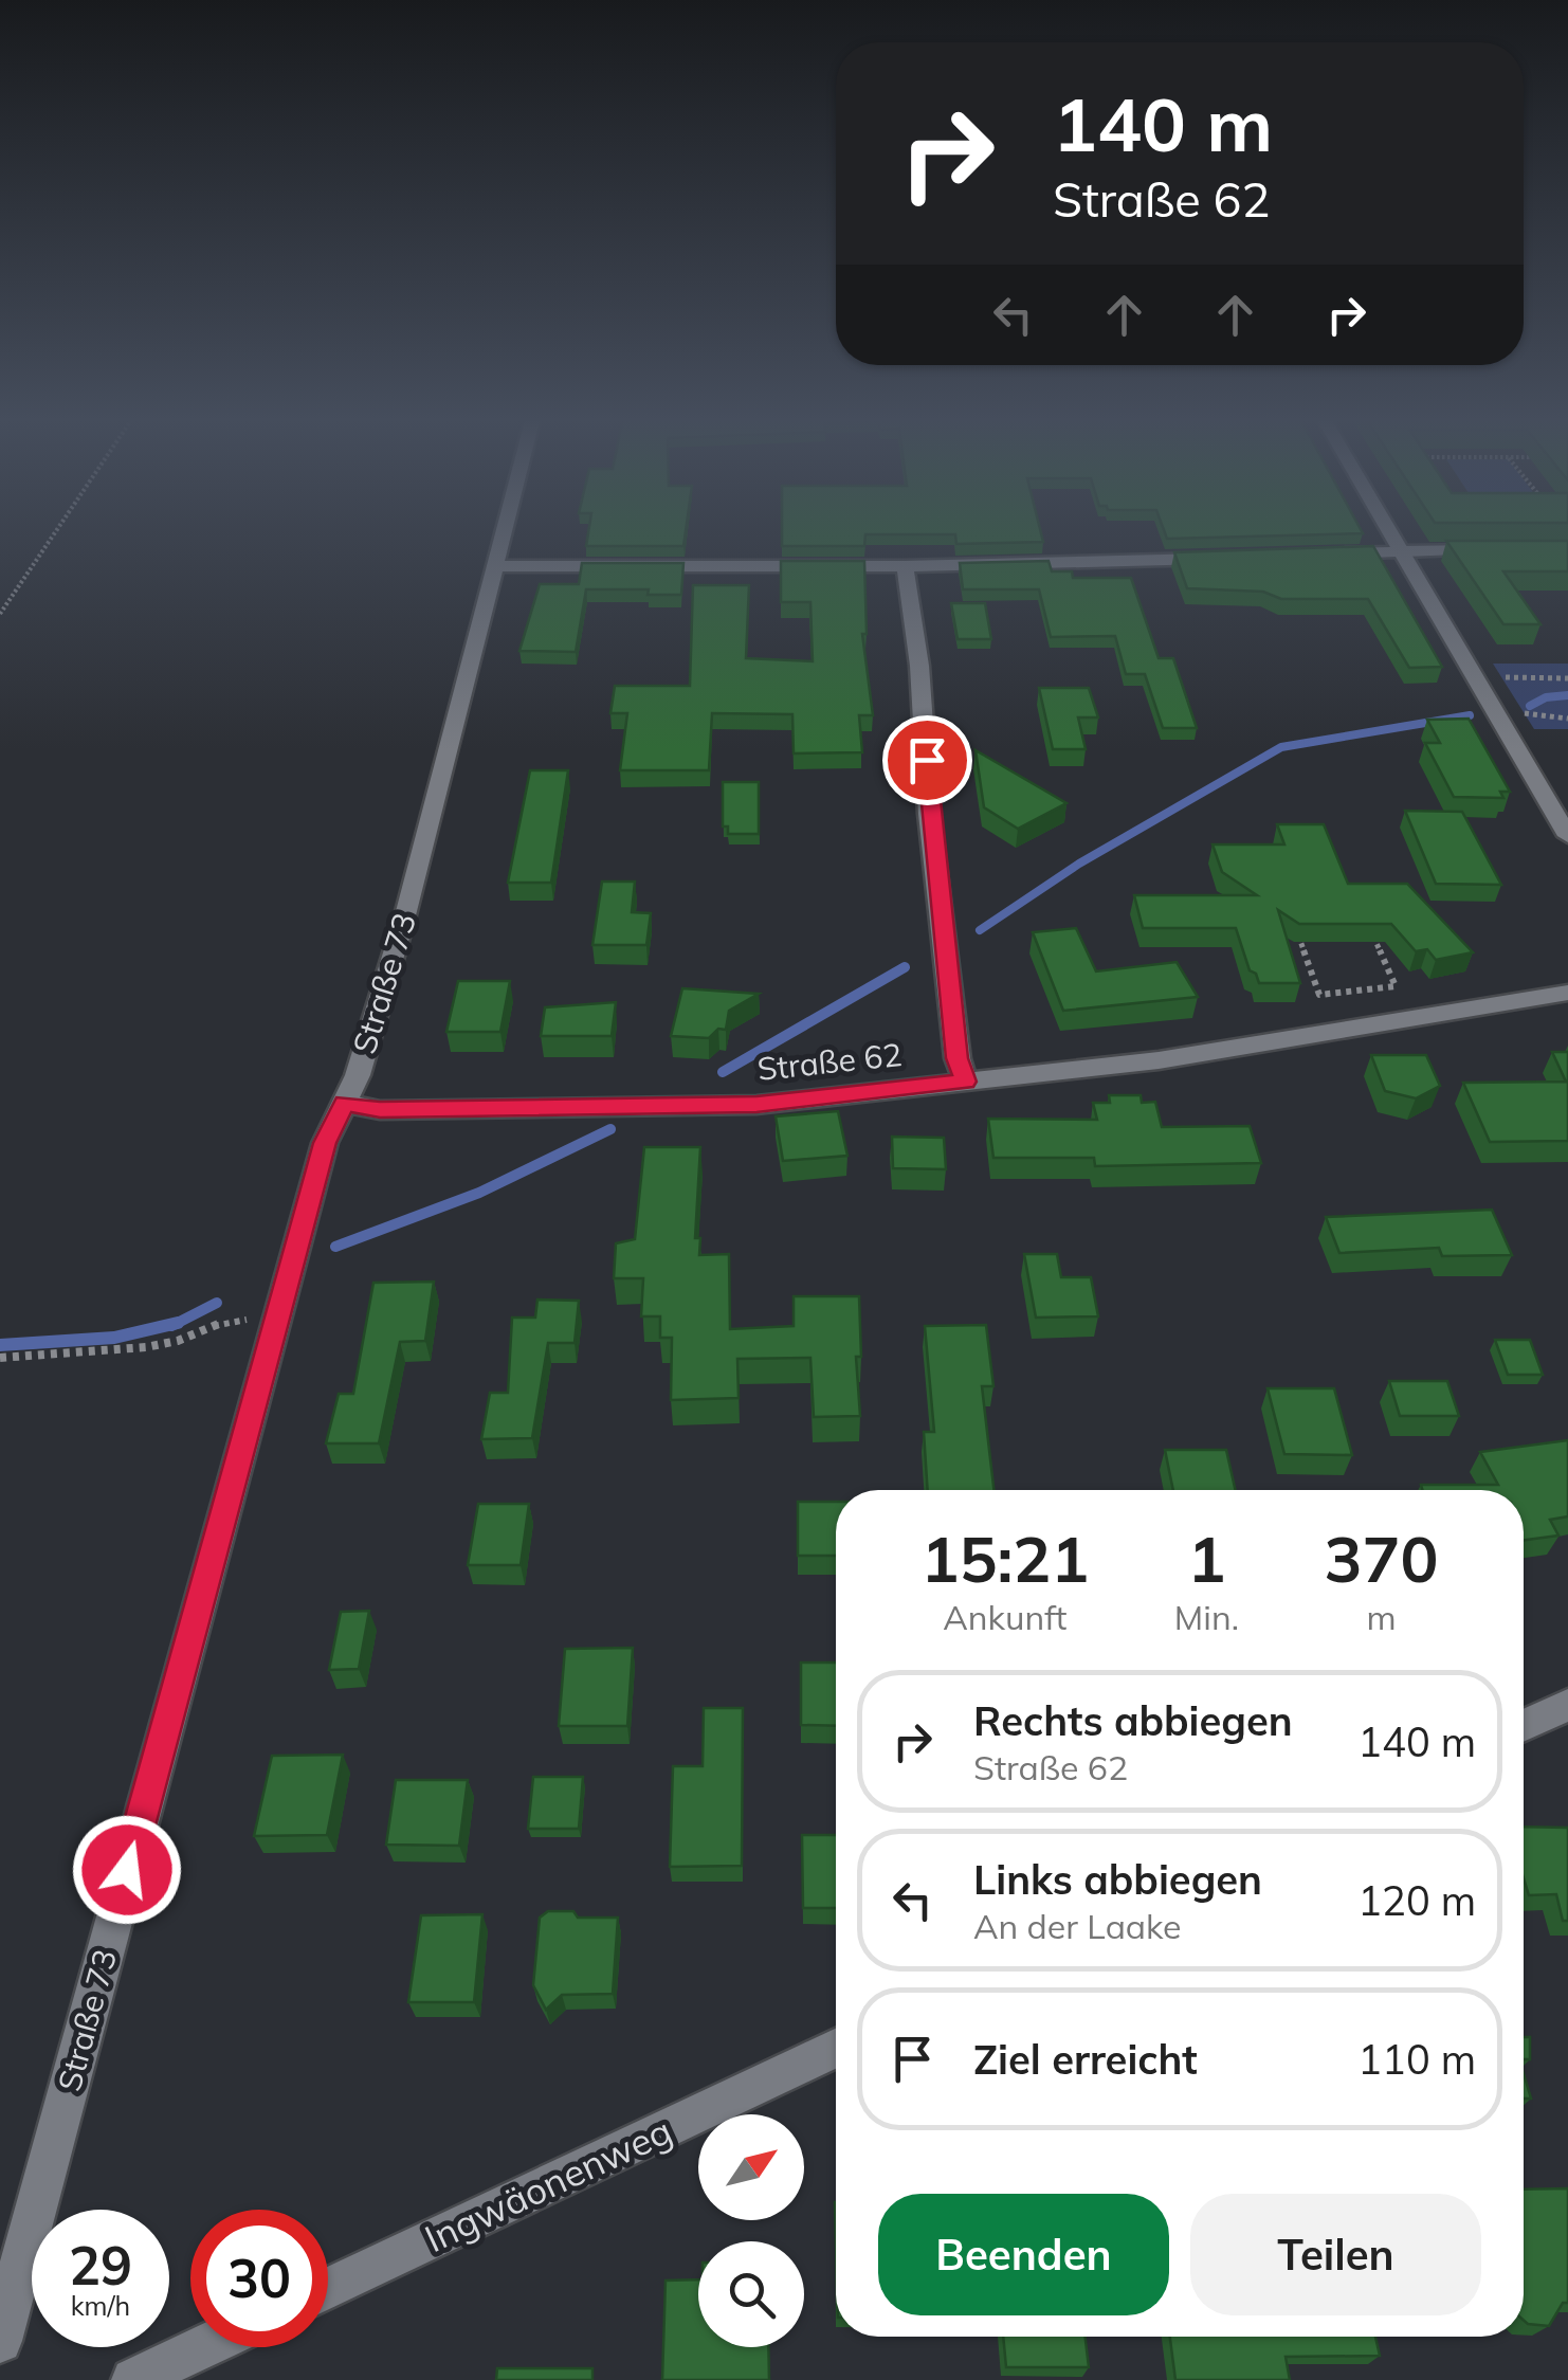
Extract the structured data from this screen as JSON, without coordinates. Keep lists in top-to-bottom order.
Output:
{
  "streets": {
    "street": ["Straße 73", "Straße 62", "Ingwäonenweg"]
  },
  "crossings": [
    ["Straße 73", "Straße 62"]
  ],
  "north": "top right",
  "page": {
    "turn": ["140 m", "Straße 62"],
    "eta": [
      "15:21",
      "Ankunft",
      "1",
      "Min.",
      "370",
      "m"
    ],
    "list": [
      {
        "name": "Rechts abbiegen",
        "note": "Straße 62",
        "value": "140 m"
      },
      {
        "name": "Links abbiegen",
        "note": "An der Laake",
        "value": "120 m"
      },
      {
        "name": "Ziel erreicht",
        "value": "110 m"
      }
    ],
    "buttons": ["Beenden", "Teilen"],
    "speed": "29 km/h",
    "limit": "30"
  }
}
